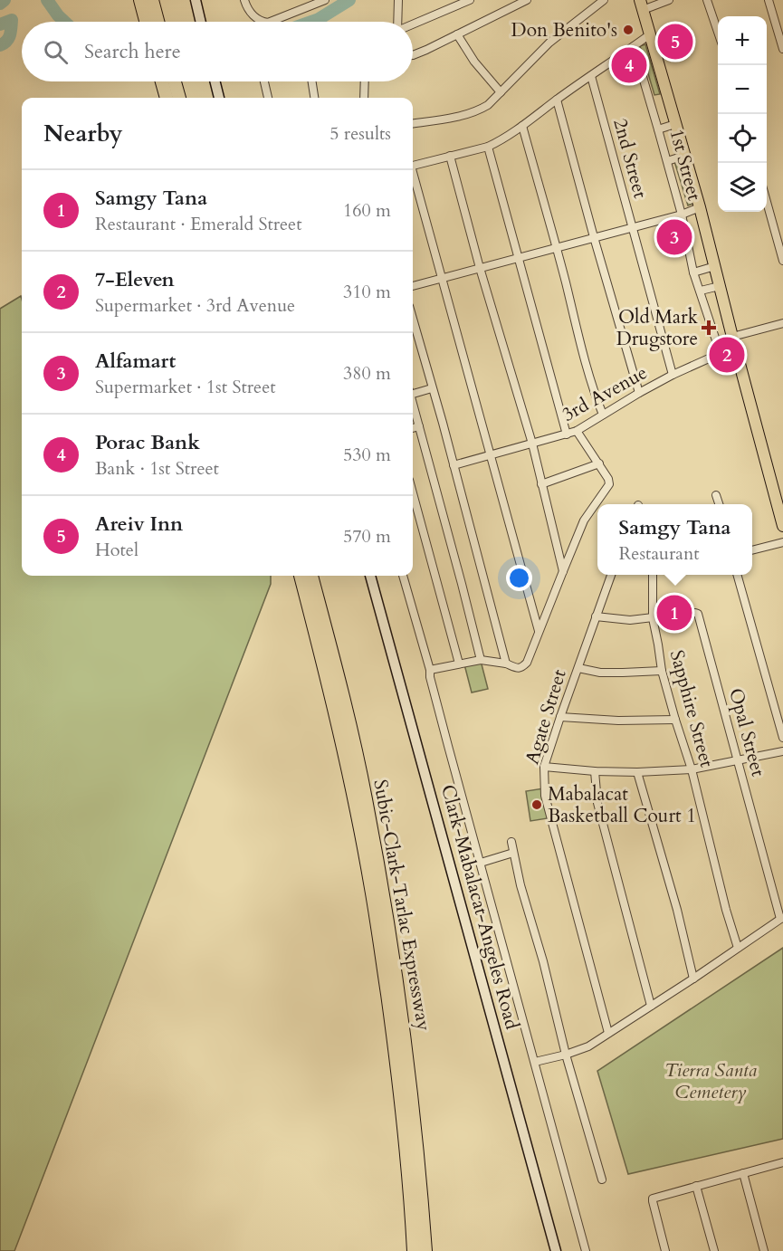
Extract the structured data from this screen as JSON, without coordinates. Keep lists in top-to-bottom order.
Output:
{
  "streets": {
    "highway": ["Subic-Clark-Tarlac Expressway"],
    "main road": ["Clark-Mabalacat-Angeles Road"],
    "street": [
      "2nd Street",
      "1st Street",
      "3rd Avenue",
      "Sapphire Street",
      "Agate Street",
      "Opal Street"
    ]
  },
  "crossings": [
    ["2nd Street", "3rd Avenue"],
    ["1st Street", "3rd Avenue"],
    ["Sapphire Street", "Opal Street"]
  ],
  "parks": ["Tierra Santa Cemetery"],
  "places": {
    "other": ["Don Benito's", "Mabalacat Basketball Court 1"],
    "health": ["Old Mark Drugstore"]
  },
  "page": {
    "map_buttons": ["+", "−"],
    "pins": [
      "5",
      "4",
      "3",
      "2",
      "1"
    ],
    "search": "Search here",
    "heading": ["Nearby", "5 results"],
    "list": [
      {
        "mark": "1",
        "name": "Samgy Tana",
        "note": "Restaurant · Emerald Street",
        "value": "160 m"
      },
      {
        "mark": "2",
        "name": "7-Eleven",
        "note": "Supermarket · 3rd Avenue",
        "value": "310 m"
      },
      {
        "mark": "3",
        "name": "Alfamart",
        "note": "Supermarket · 1st Street",
        "value": "380 m"
      },
      {
        "mark": "4",
        "name": "Porac Bank",
        "note": "Bank · 1st Street",
        "value": "530 m"
      },
      {
        "mark": "5",
        "name": "Areiv Inn",
        "note": "Hotel",
        "value": "570 m"
      }
    ],
    "popup": ["Samgy Tana", "Restaurant"]
  }
}
